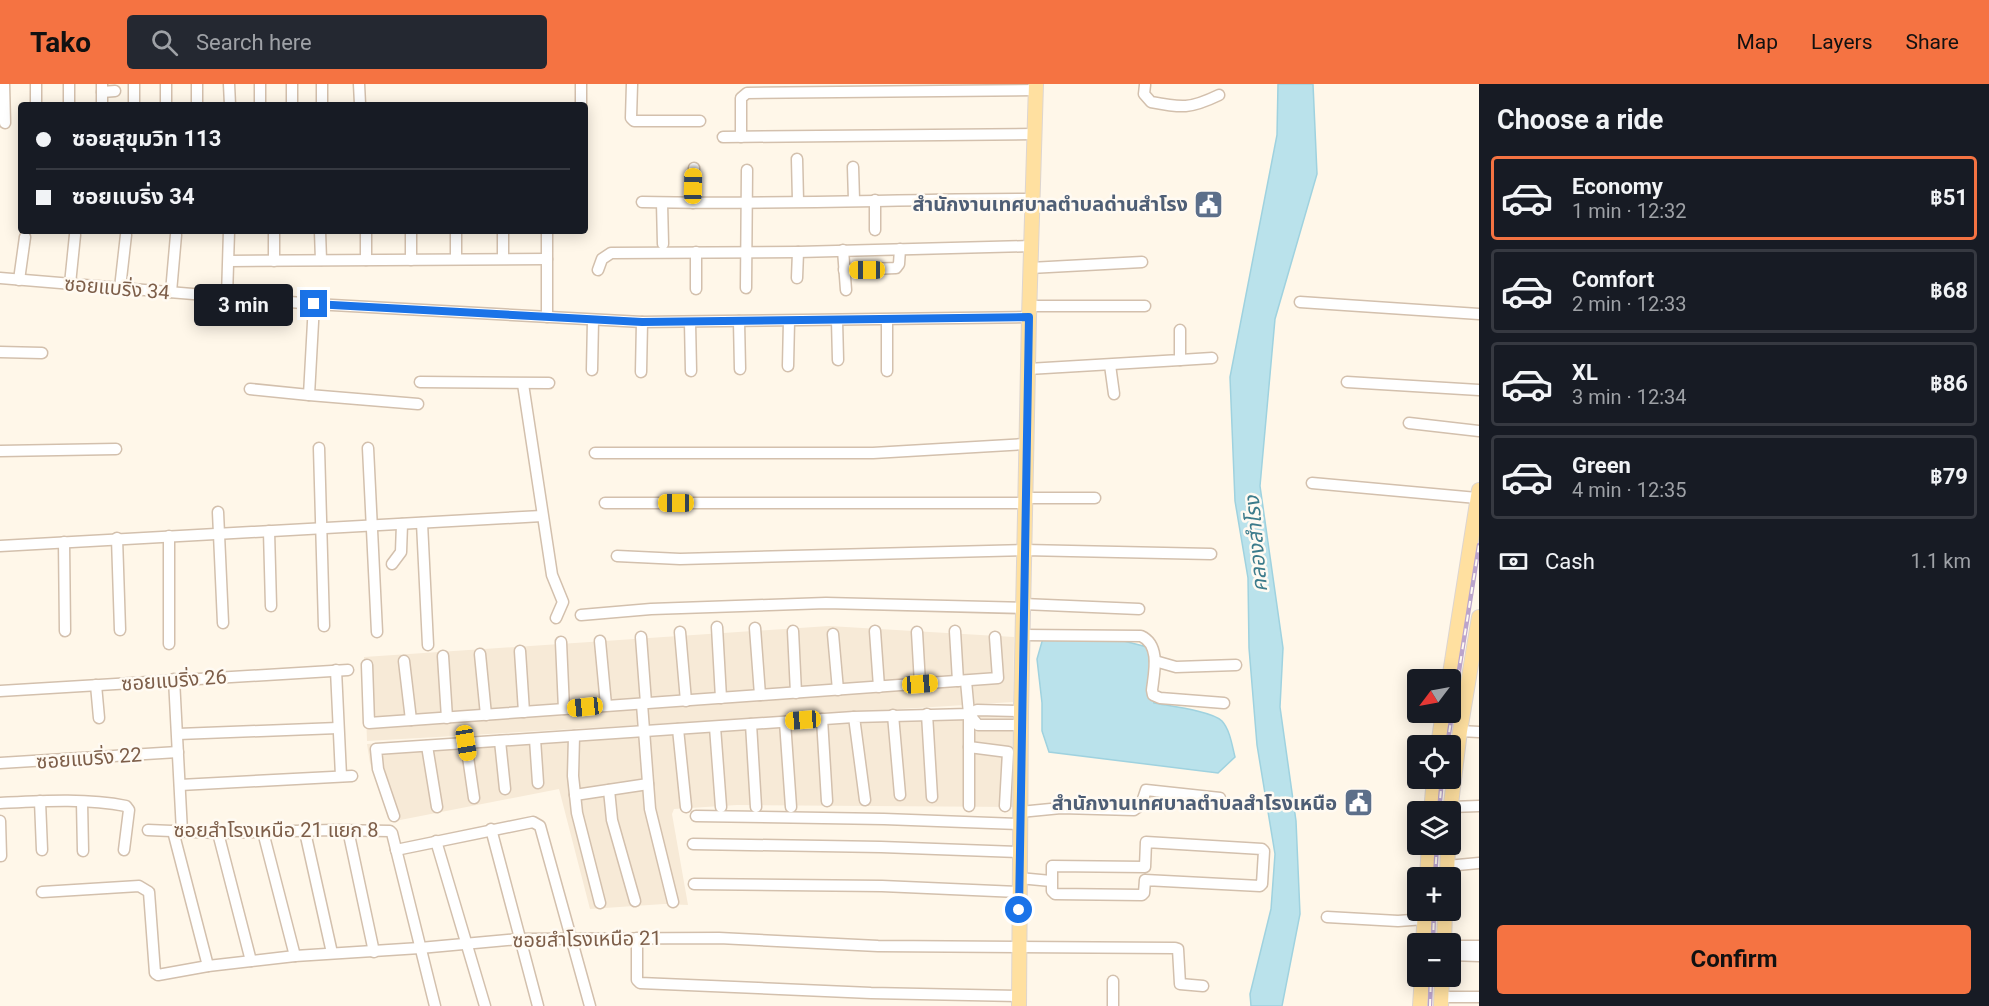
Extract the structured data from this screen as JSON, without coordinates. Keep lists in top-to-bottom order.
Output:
{
  "streets": {
    "street": [
      "ซอยแบริ่ง 34",
      "ซอยแบริ่ง 26",
      "ซอยแบริ่ง 22",
      "ซอยสำโรงเหนือ 21 แยก 8",
      "ซอยสำโรงเหนือ 21"
    ]
  },
  "crossings": [
    ["ซอยสำโรงเหนือ 21 แยก 8", "ซอยสำโรงเหนือ 21"]
  ],
  "water": ["คลองสำโรง"],
  "places": {
    "public building": ["สำนักงานเทศบาลตำบลด่านสำโรง", "สำนักงานเทศบาลตำบลสำโรงเหนือ"]
  },
  "north": "bottom left",
  "page": {
    "header": "Tako",
    "search": "Search here",
    "nav": ["Map", "Layers", "Share"],
    "heading": "Choose a ride",
    "banner": ["ซอยสุขุมวิท 113", "ซอยแบริ่ง 34"],
    "list": [
      {
        "name": "Economy",
        "note": "1 min · 12:32",
        "value": "฿51"
      },
      {
        "name": "Comfort",
        "note": "2 min · 12:33",
        "value": "฿68"
      },
      {
        "name": "XL",
        "note": "3 min · 12:34",
        "value": "฿86"
      },
      {
        "name": "Green",
        "note": "4 min · 12:35",
        "value": "฿79"
      }
    ],
    "bubble": "3 min",
    "pay": ["Cash", "1.1 km"],
    "map_buttons": ["+", "−"],
    "buttons": "Confirm"
  }
}
